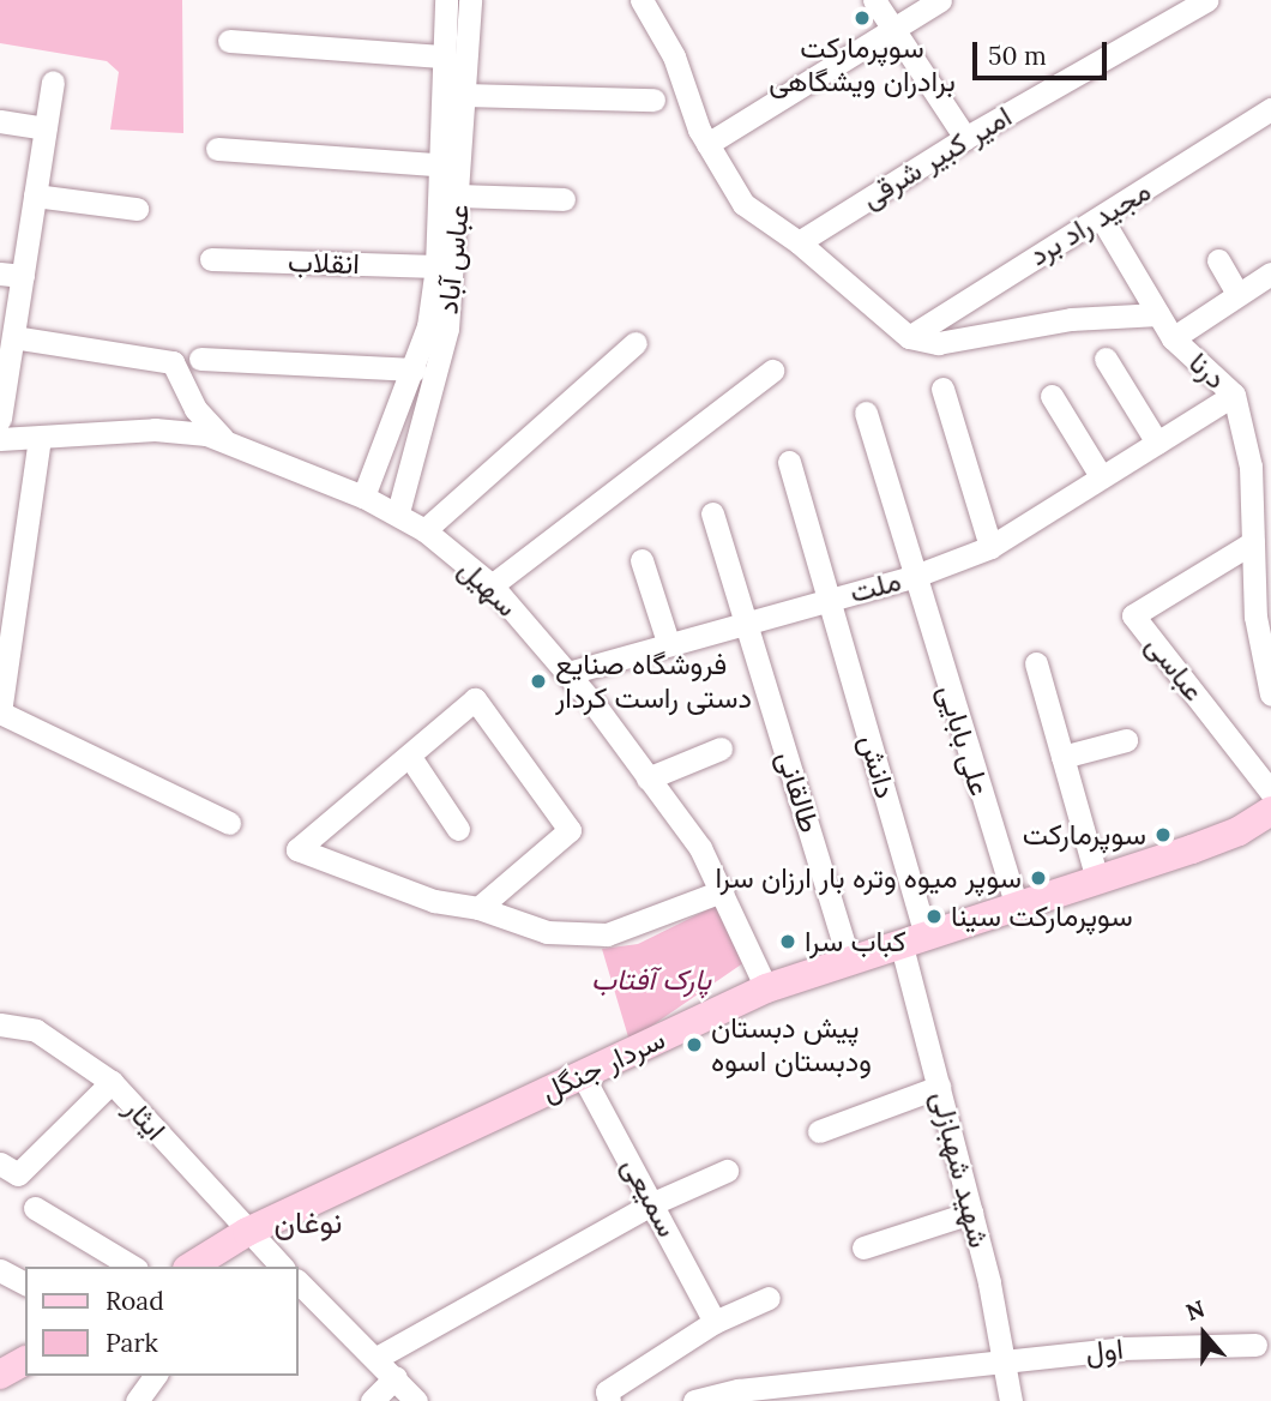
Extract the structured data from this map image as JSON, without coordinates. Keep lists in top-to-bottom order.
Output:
{
  "streets": {
    "main road": ["سردار جنگل"],
    "street": [
      "امیر کبیر شرقی",
      "مجید راد برد",
      "عباس آباد",
      "انقلاب",
      "درنا",
      "ملت",
      "سهیل",
      "عباسی",
      "علی بابایی",
      "دانش",
      "طالقانی",
      "ایثار",
      "شهید شهبازلی",
      "سمیعی",
      "اول"
    ]
  },
  "crossings": [
    ["مجید راد برد", "درنا"],
    ["عباس آباد", "انقلاب"],
    ["عباس آباد", "سهیل"],
    ["درنا", "ملت"],
    ["درنا", "عباسی"],
    ["ملت", "سهیل"],
    ["ملت", "علی بابایی"],
    ["ملت", "دانش"],
    ["ملت", "طالقانی"],
    ["سهیل", "سردار جنگل"],
    ["علی بابایی", "سردار جنگل"],
    ["دانش", "سردار جنگل"],
    ["دانش", "شهید شهبازلی"],
    ["طالقانی", "سردار جنگل"],
    ["سردار جنگل", "ایثار"],
    ["سردار جنگل", "شهید شهبازلی"],
    ["سردار جنگل", "سمیعی"],
    ["شهید شهبازلی", "اول"]
  ],
  "districts": ["نوغان"],
  "parks": ["پارک آفتاب"],
  "places": [
    "سوپرمارکت برادران ویشگاهی",
    "فروشگاه صنایع دستی راست کردار",
    "سوپرمارکت",
    "سوپر میوه وتره بار ارزان سرا",
    "سوپرمارکت سینا",
    "کباب سرا",
    "پیش دبستان ودبستان اسوه"
  ],
  "legend": ["Road", "Park"],
  "scale_bar": "50 m",
  "north": "top"
}
